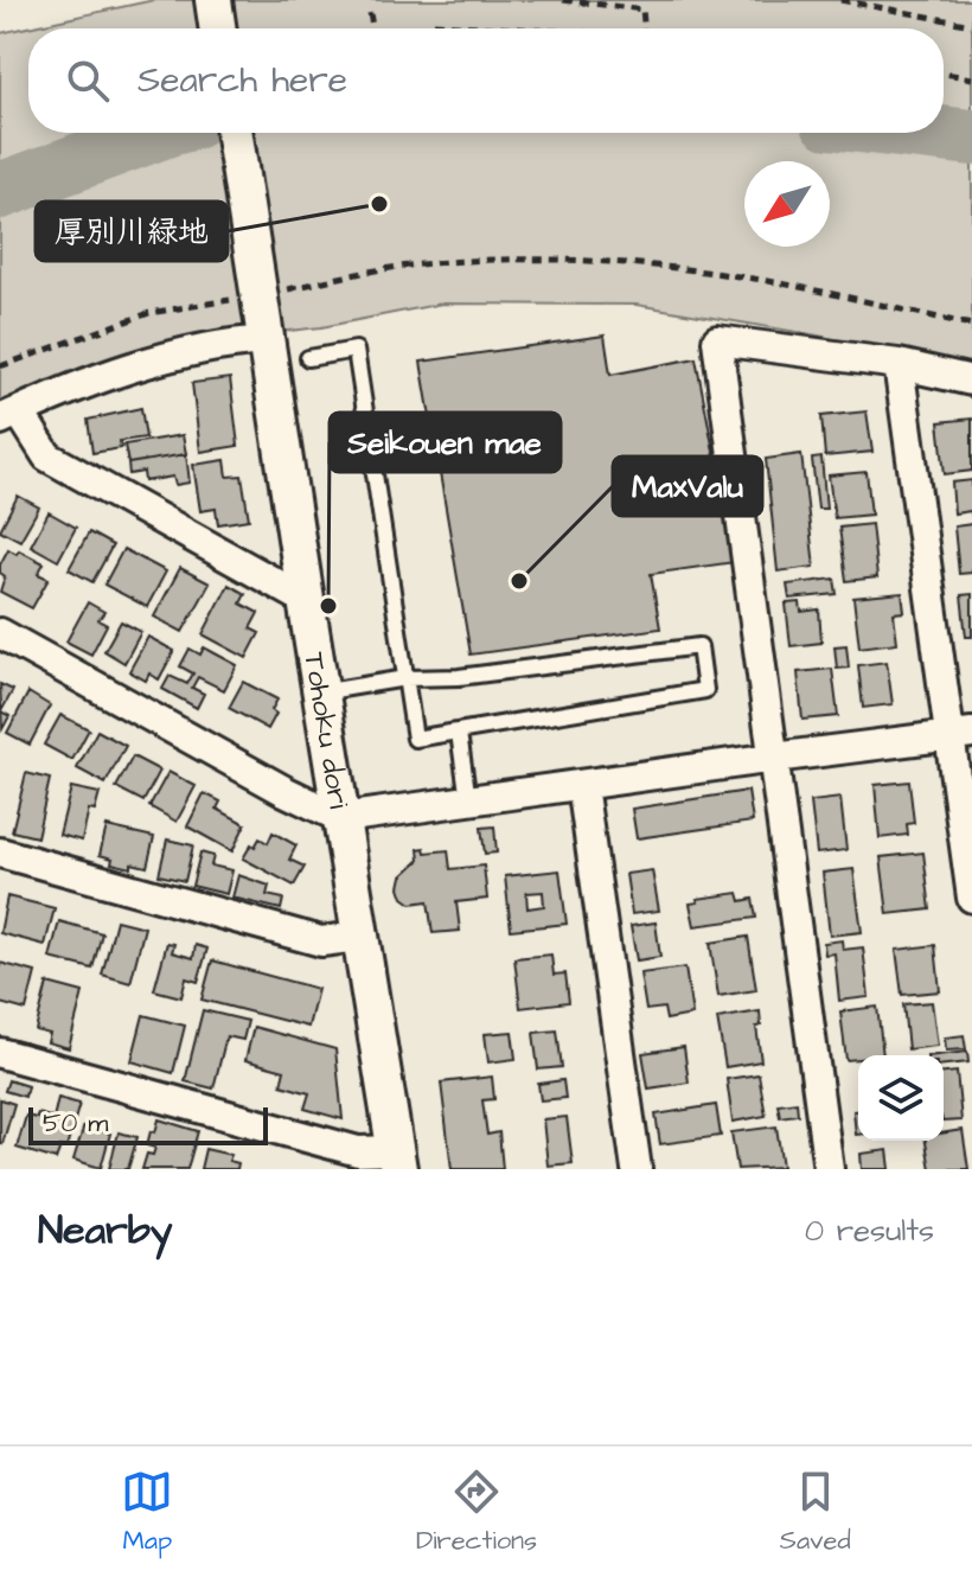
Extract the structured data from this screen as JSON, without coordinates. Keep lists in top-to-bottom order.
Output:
{
  "streets": {
    "street": ["Tohoku dori"]
  },
  "places": ["厚別川緑地", "MaxValu", "Seikouen mae"],
  "scale_bar": "50 m",
  "north": "bottom left",
  "page": {
    "search": "Search here",
    "scale": "50 m",
    "heading": ["Nearby", "0 results"],
    "nav": ["Map", "Directions", "Saved"]
  }
}
